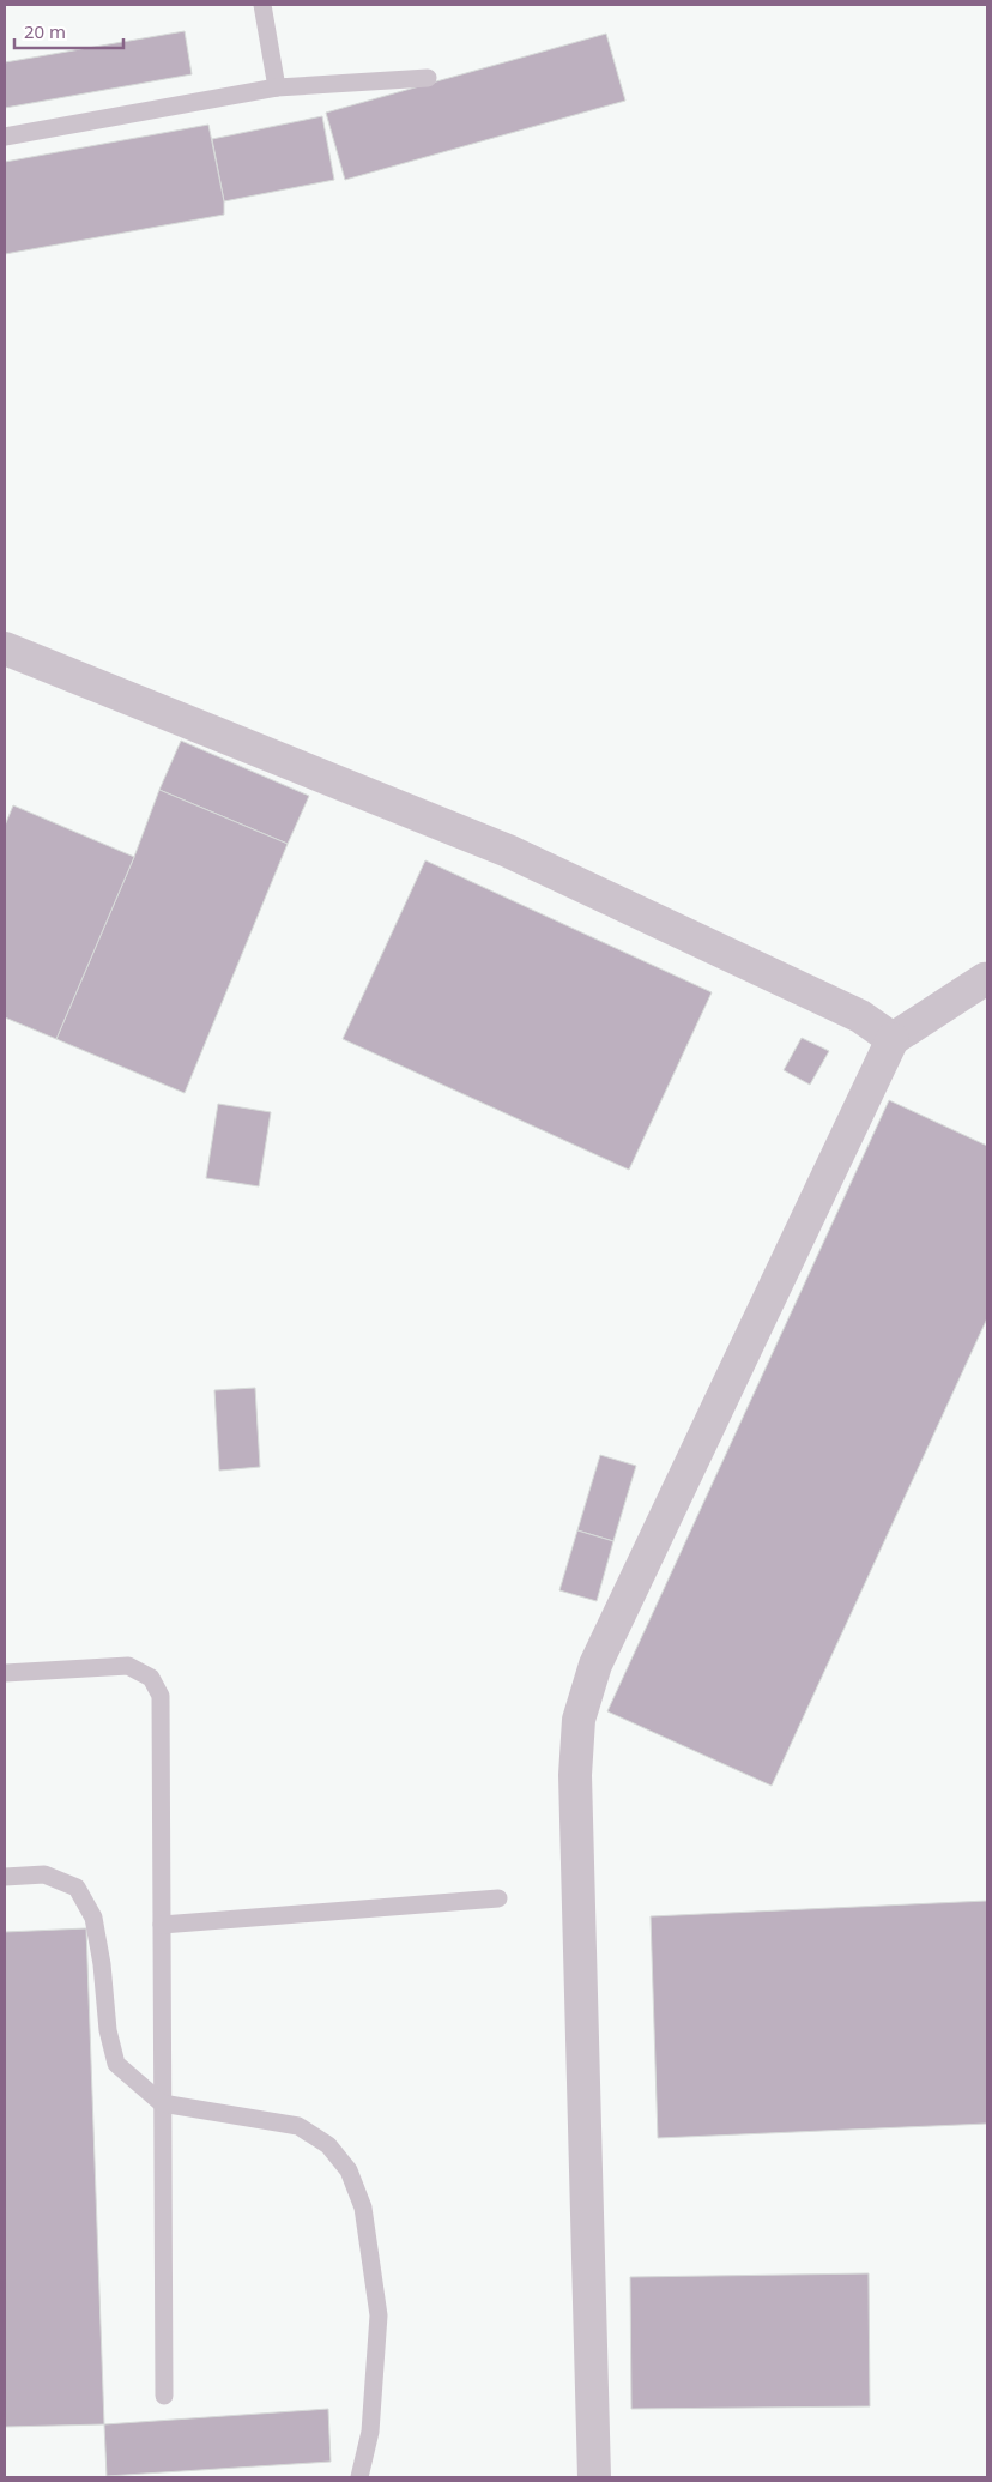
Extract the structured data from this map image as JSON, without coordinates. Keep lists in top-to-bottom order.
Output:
{
  "scale_bar": "20 m"
}
